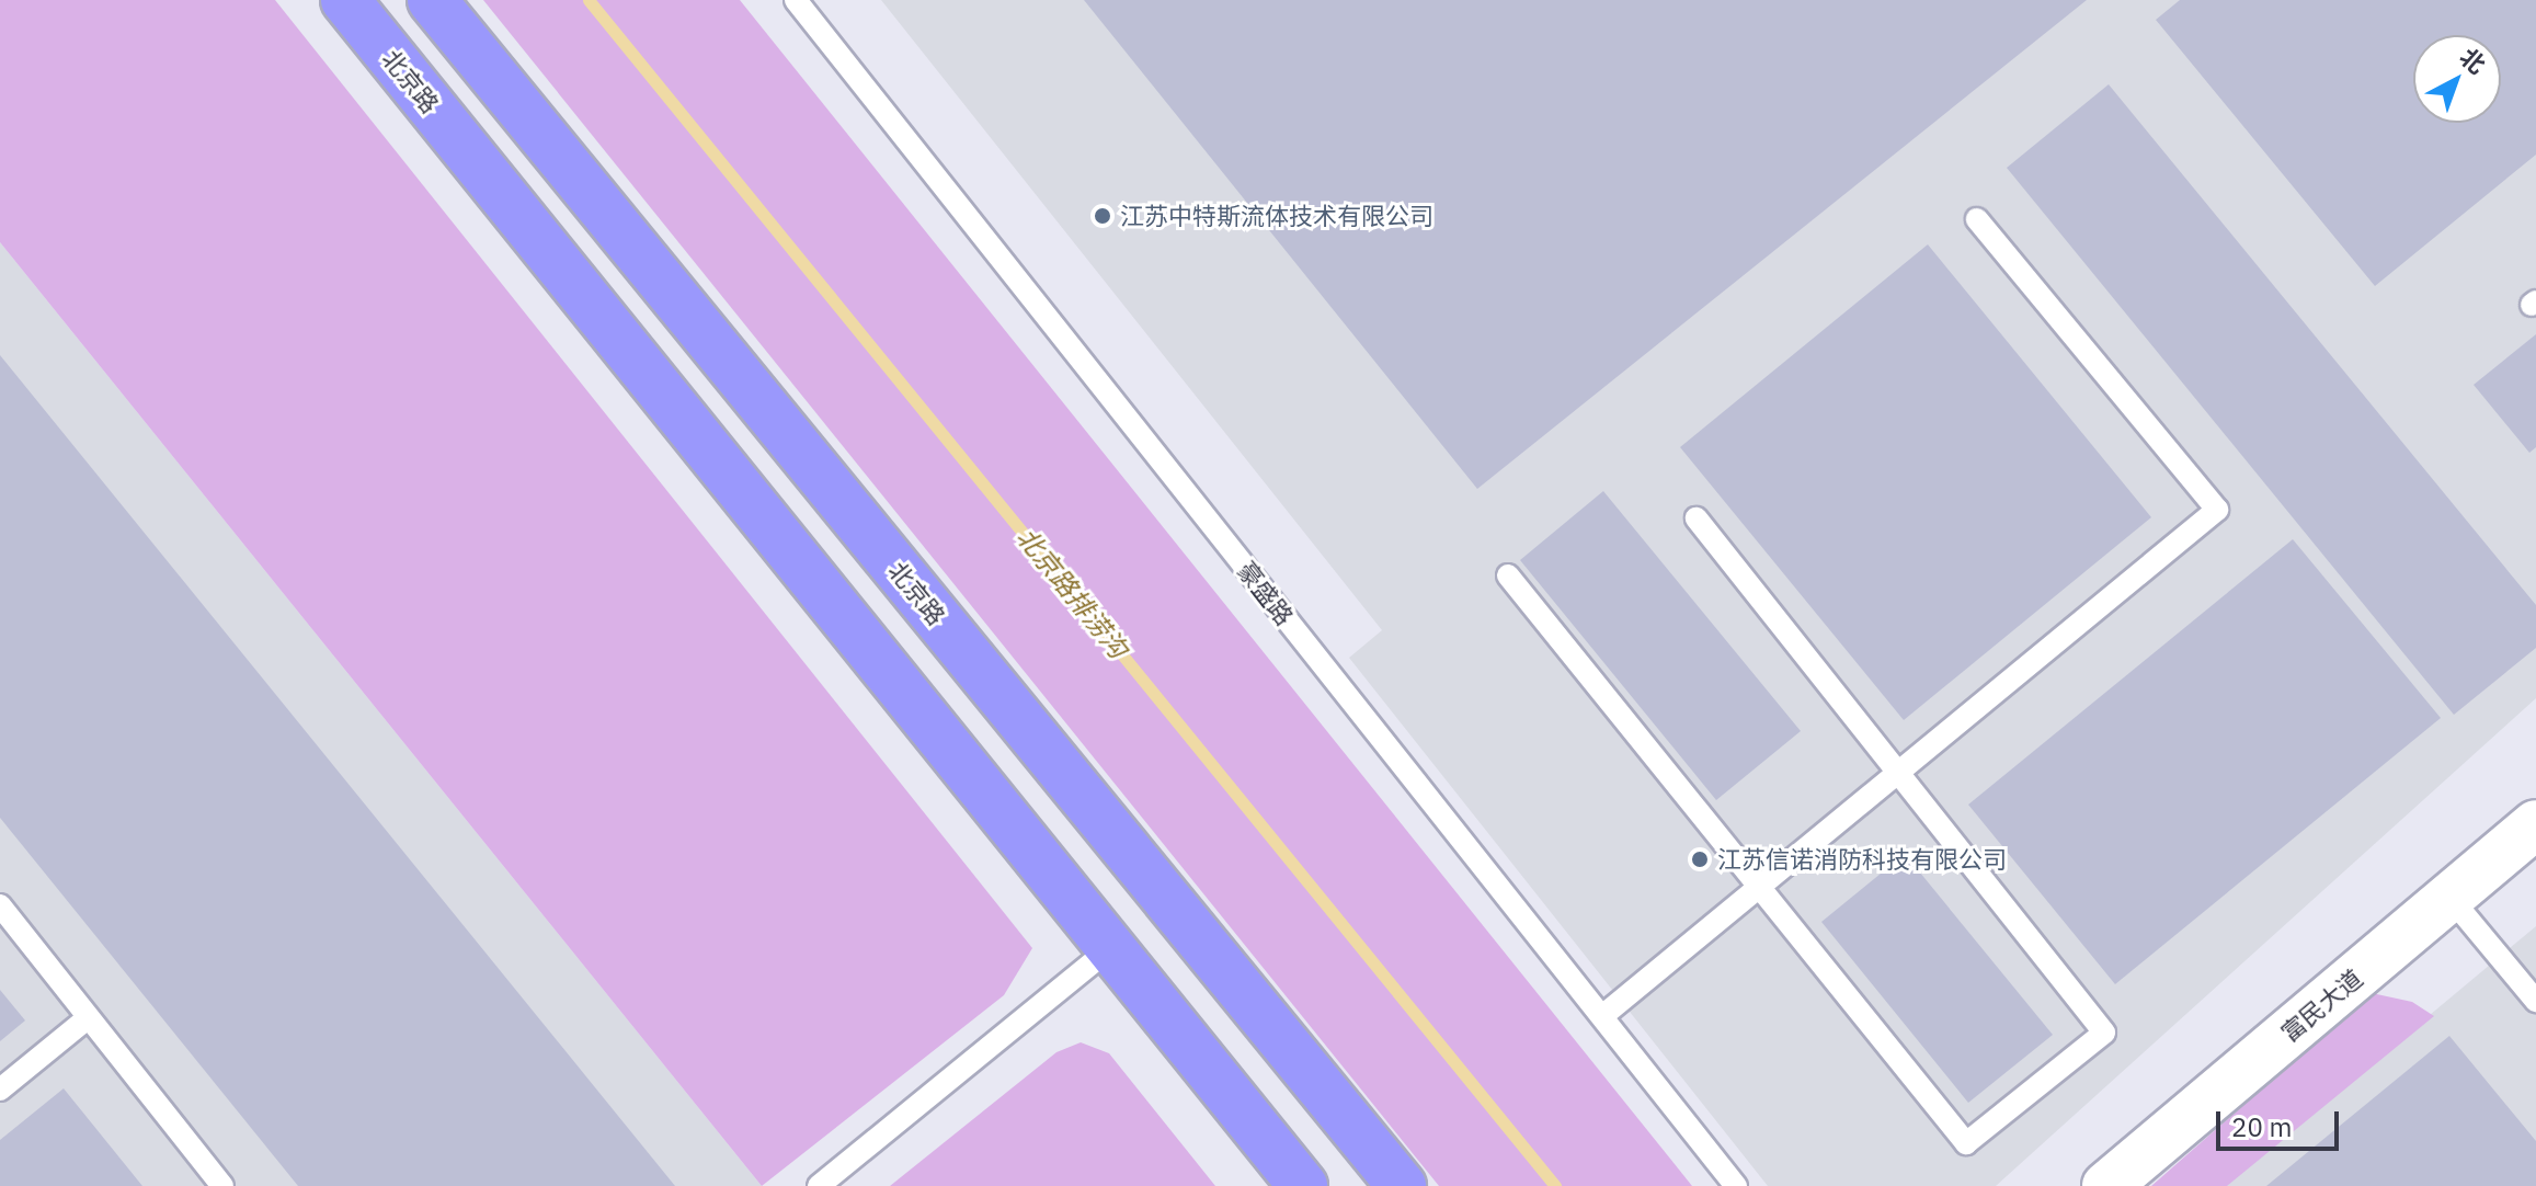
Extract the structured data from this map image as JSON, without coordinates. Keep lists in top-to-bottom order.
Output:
{
  "streets": {
    "main road": ["北京路"],
    "street": ["富民大道"],
    "lane": ["豪盛路"]
  },
  "water": ["北京路排涝沟"],
  "places": ["江苏中特斯流体技术有限公司", "江苏信诺消防科技有限公司"],
  "scale_bar": "20 m",
  "north": "top right"
}
